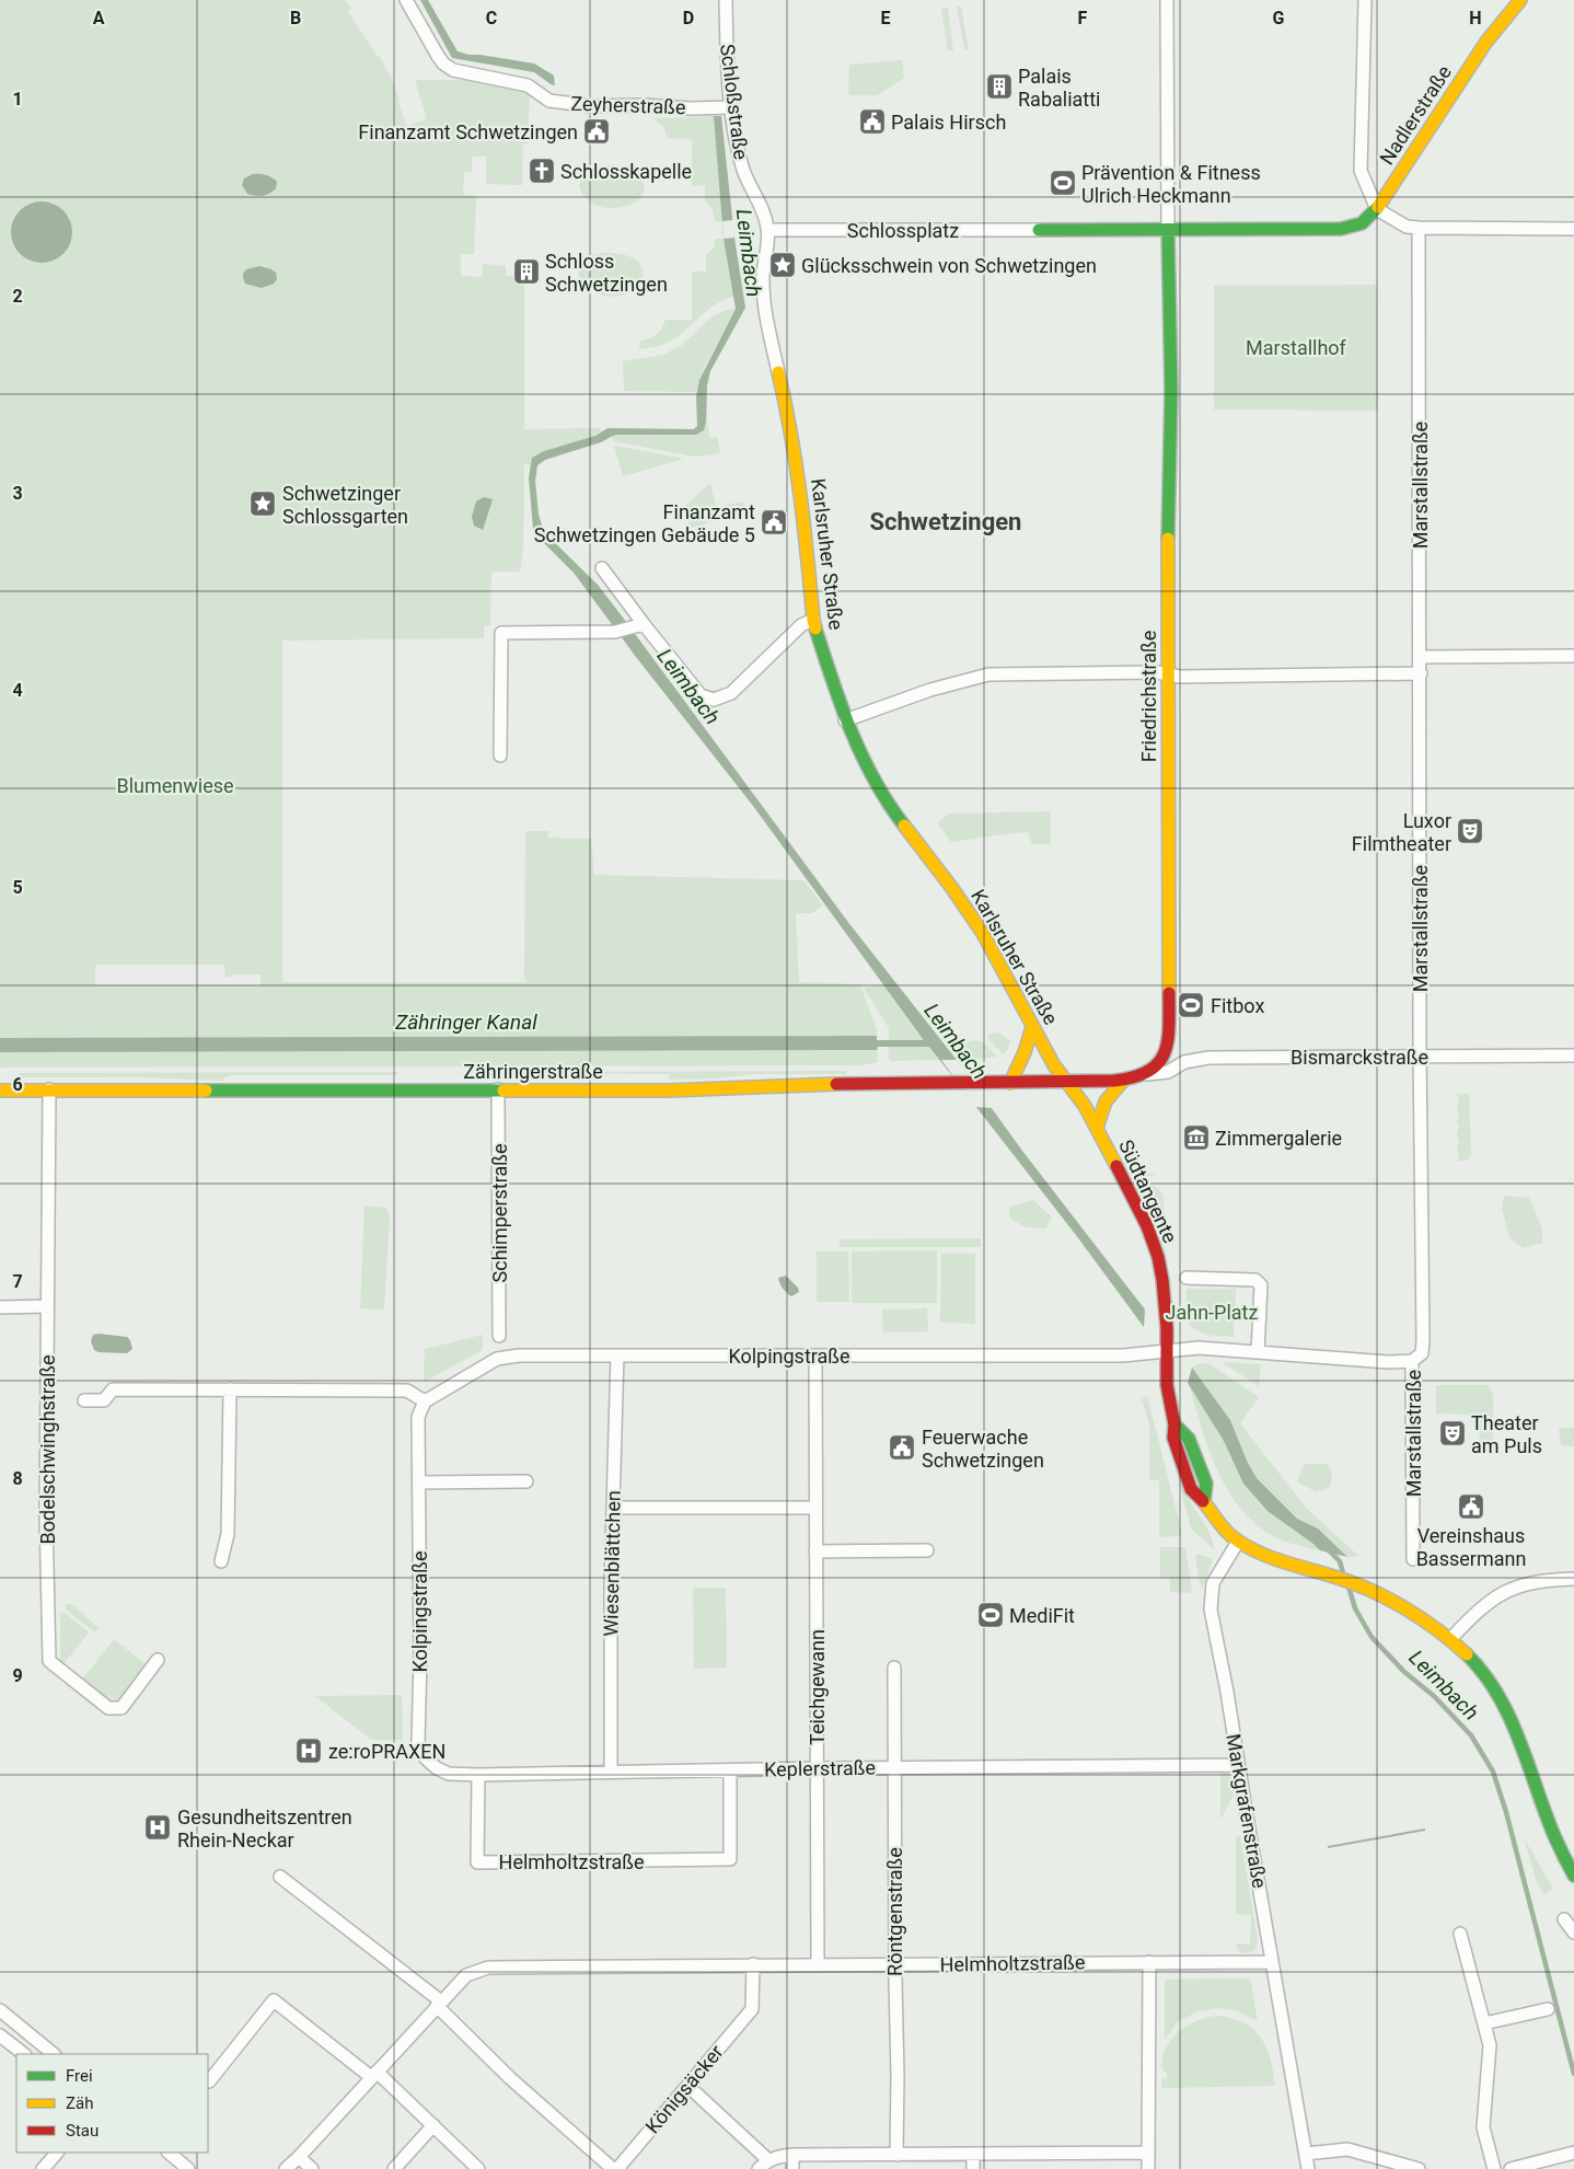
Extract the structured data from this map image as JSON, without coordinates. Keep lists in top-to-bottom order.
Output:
{
  "streets": {
    "street": [
      "Schloßstraße",
      "Zeyherstraße",
      "Nadlerstraße",
      "Schlossplatz",
      "Marstallstraße",
      "Karlsruher Straße",
      "Friedrichstraße",
      "Bismarckstraße",
      "Zähringerstraße",
      "Südtangente",
      "Schimperstraße",
      "Kolpingstraße",
      "Bodelschwinghstraße",
      "Wiesenblättchen",
      "Teichgewann",
      "Keplerstraße",
      "Markgrafenstraße",
      "Helmholtzstraße",
      "Röntgenstraße",
      "Königsäcker"
    ]
  },
  "crossings": [
    ["Schloßstraße", "Zeyherstraße"],
    ["Schloßstraße", "Schlossplatz"],
    ["Schloßstraße", "Karlsruher Straße"],
    ["Nadlerstraße", "Schlossplatz"],
    ["Nadlerstraße", "Friedrichstraße"],
    ["Schlossplatz", "Karlsruher Straße"],
    ["Marstallstraße", "Bismarckstraße"],
    ["Marstallstraße", "Kolpingstraße"],
    ["Karlsruher Straße", "Zähringerstraße"],
    ["Karlsruher Straße", "Südtangente"],
    ["Friedrichstraße", "Bismarckstraße"],
    ["Zähringerstraße", "Südtangente"],
    ["Zähringerstraße", "Schimperstraße"],
    ["Zähringerstraße", "Bodelschwinghstraße"],
    ["Südtangente", "Kolpingstraße"],
    ["Südtangente", "Markgrafenstraße"],
    ["Kolpingstraße", "Wiesenblättchen"],
    ["Kolpingstraße", "Teichgewann"],
    ["Kolpingstraße", "Keplerstraße"],
    ["Wiesenblättchen", "Keplerstraße"],
    ["Teichgewann", "Keplerstraße"],
    ["Teichgewann", "Helmholtzstraße"],
    ["Keplerstraße", "Markgrafenstraße"],
    ["Keplerstraße", "Helmholtzstraße"],
    ["Keplerstraße", "Röntgenstraße"],
    ["Markgrafenstraße", "Helmholtzstraße"],
    ["Helmholtzstraße", "Röntgenstraße"],
    ["Helmholtzstraße", "Königsäcker"]
  ],
  "districts": ["Schwetzingen"],
  "water": ["Leimbach", "Zähringer Kanal"],
  "parks": ["Marstallhof", "Blumenwiese", "Jahn-Platz"],
  "places": {
    "building": ["Palais Rabaliatti", "Schloss Schwetzingen"],
    "public building": [
      "Palais Hirsch",
      "Finanzamt Schwetzingen",
      "Finanzamt Schwetzingen Gebäude 5",
      "Feuerwache Schwetzingen",
      "Vereinshaus Bassermann"
    ],
    "church": ["Schlosskapelle"],
    "sports": ["Prävention & Fitness Ulrich Heckmann", "Fitbox", "MediFit"],
    "place": ["Glücksschwein von Schwetzingen", "Schwetzinger Schlossgarten"],
    "theatre": ["Luxor Filmtheater", "Theater am Puls"],
    "museum": ["Zimmergalerie"],
    "hospital": ["ze:roPRAXEN", "Gesundheitszentren Rhein-Neckar"]
  },
  "legend": ["Frei", "Zäh", "Stau"],
  "grid": {
    "columns": [
      "A",
      "B",
      "C",
      "D",
      "E",
      "F",
      "G",
      "H"
    ],
    "rows": [
      "1",
      "2",
      "3",
      "4",
      "5",
      "6",
      "7",
      "8",
      "9"
    ]
  }
}
